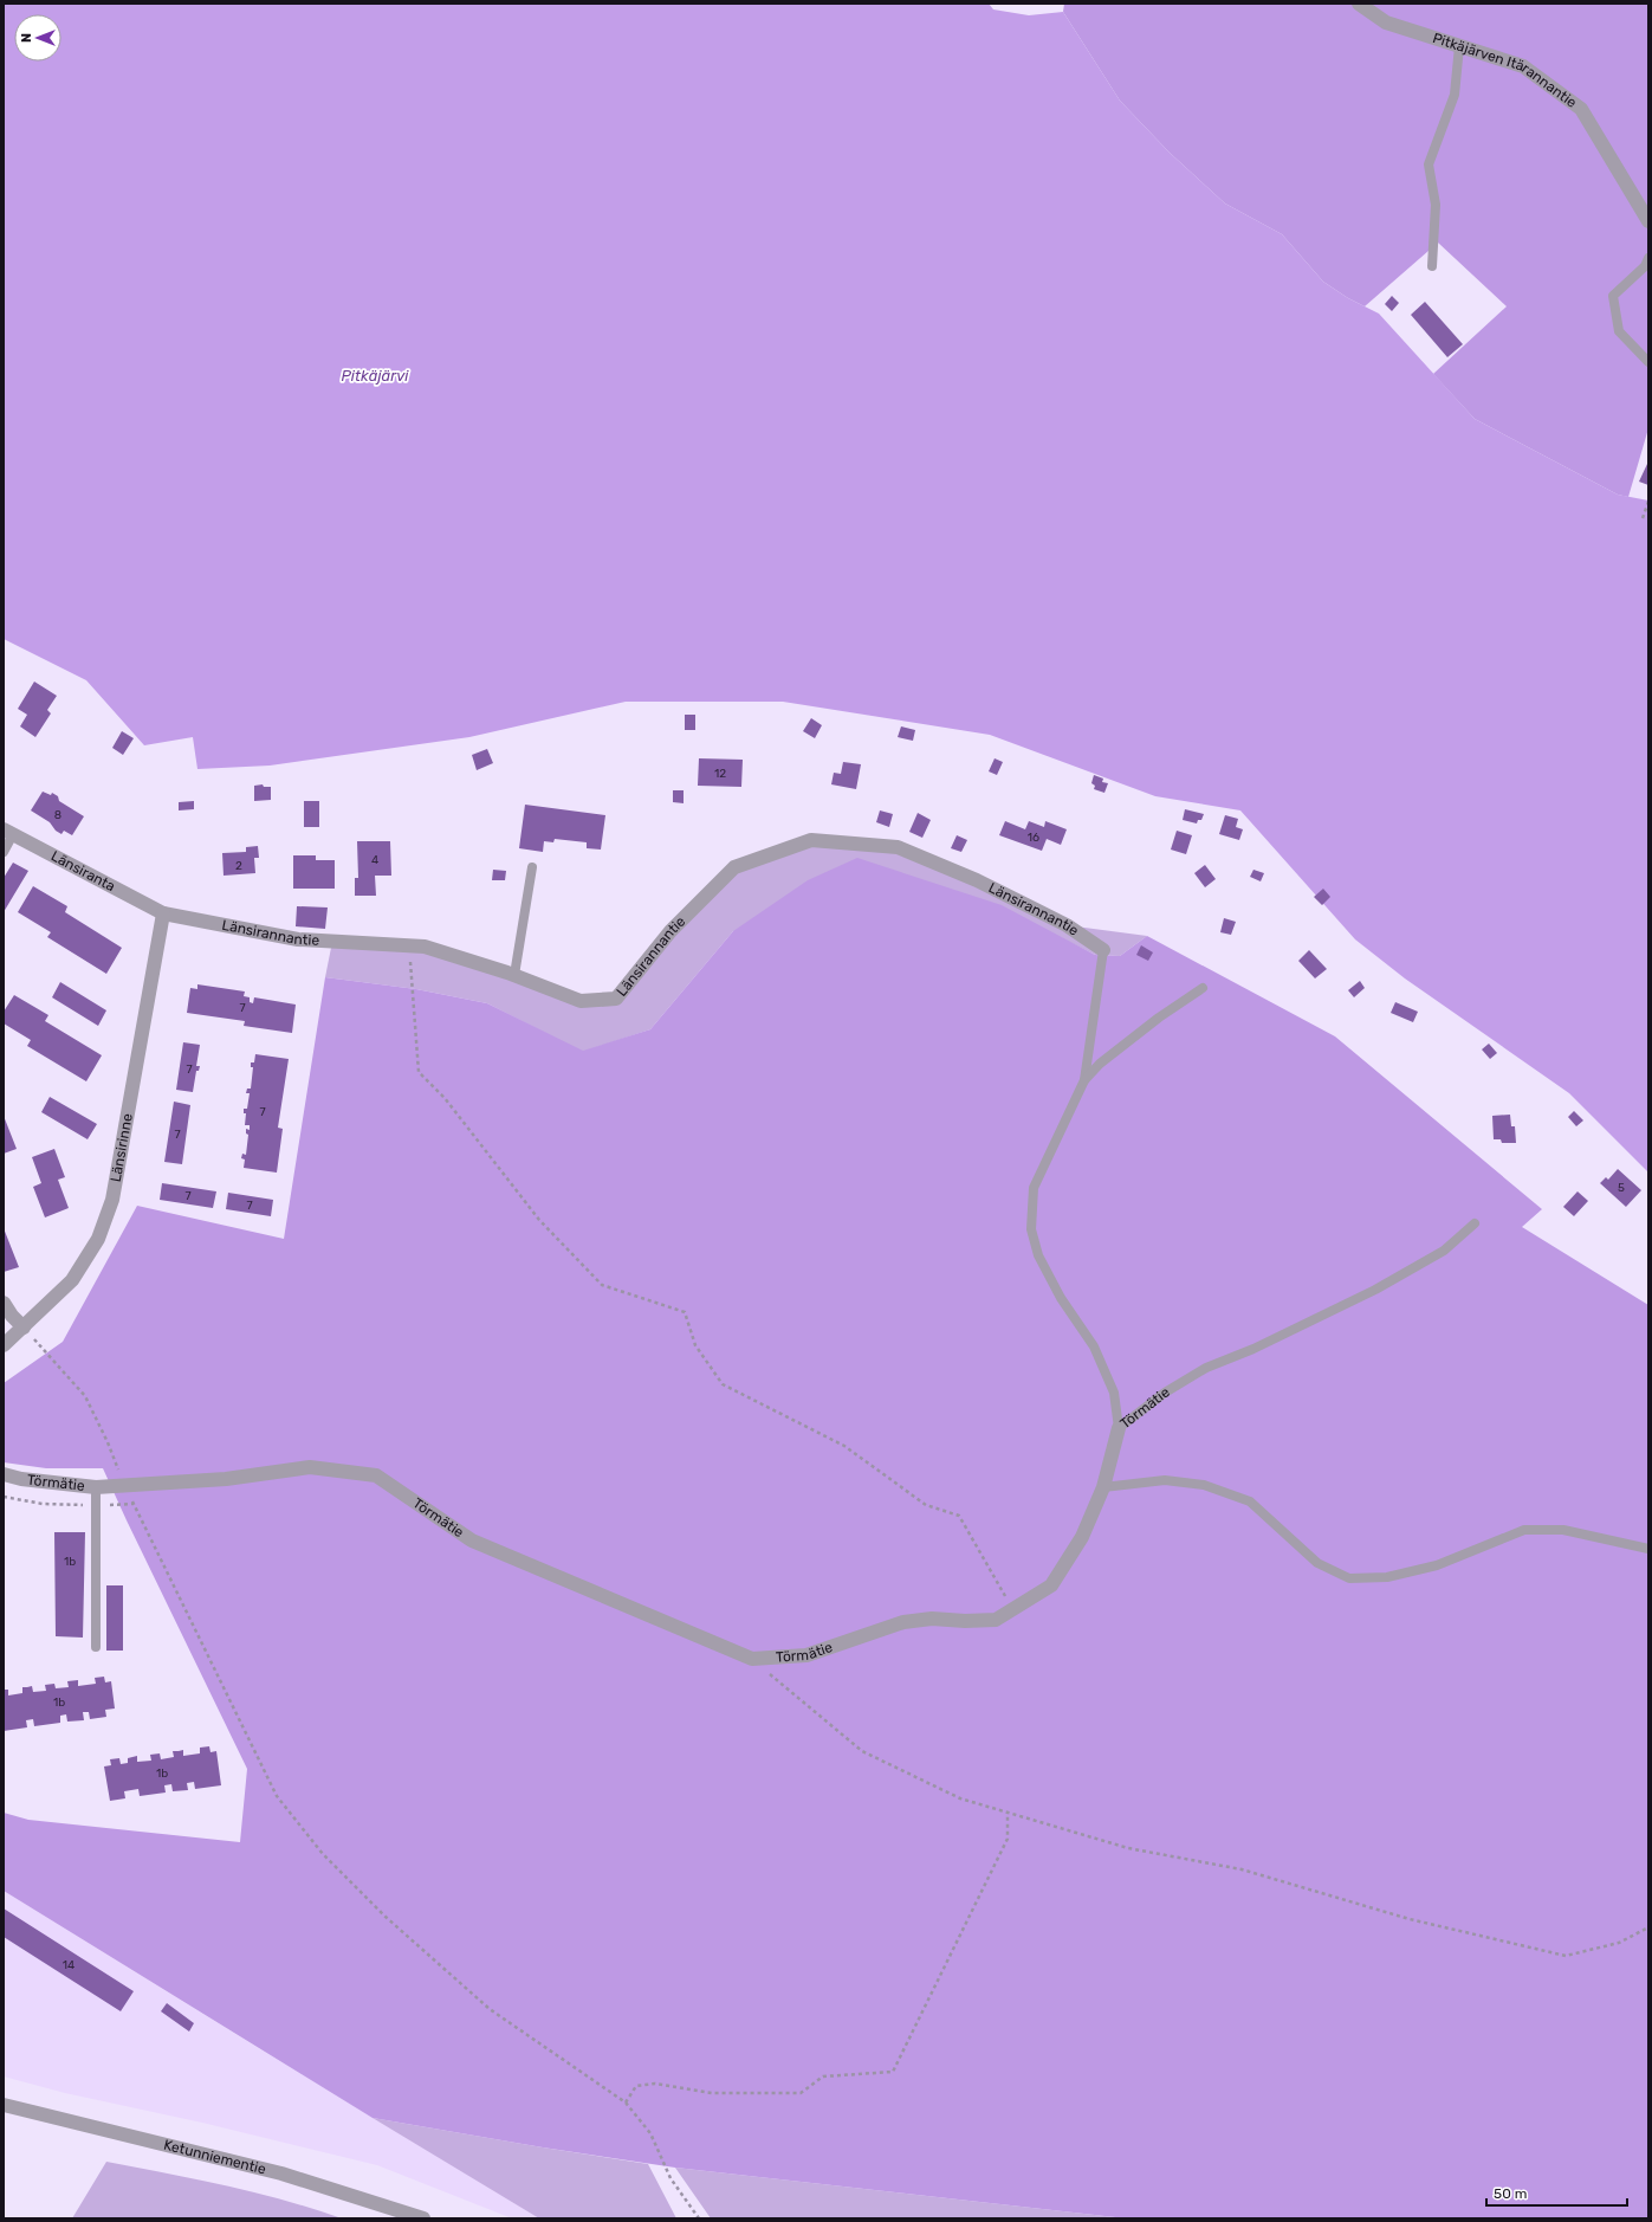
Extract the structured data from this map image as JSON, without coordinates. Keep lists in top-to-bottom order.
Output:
{
  "streets": {
    "street": [
      "Pitkäjärven Itärannantie",
      "Länsiranta",
      "Länsirannantie",
      "Länsirinne",
      "Törmätie",
      "Ketunniementie"
    ]
  },
  "crossings": [
    ["Länsiranta", "Länsirannantie"],
    ["Länsiranta", "Länsirinne"],
    ["Länsirannantie", "Länsirinne"]
  ],
  "water": ["Pitkäjärvi"],
  "house_numbers": [
    "12",
    "8",
    "16",
    "4",
    "2",
    "7",
    "7",
    "7",
    "7",
    "5",
    "7",
    "7",
    "1b",
    "1b",
    "1b",
    "14"
  ],
  "scale_bar": "50 m",
  "north": "left"
}
